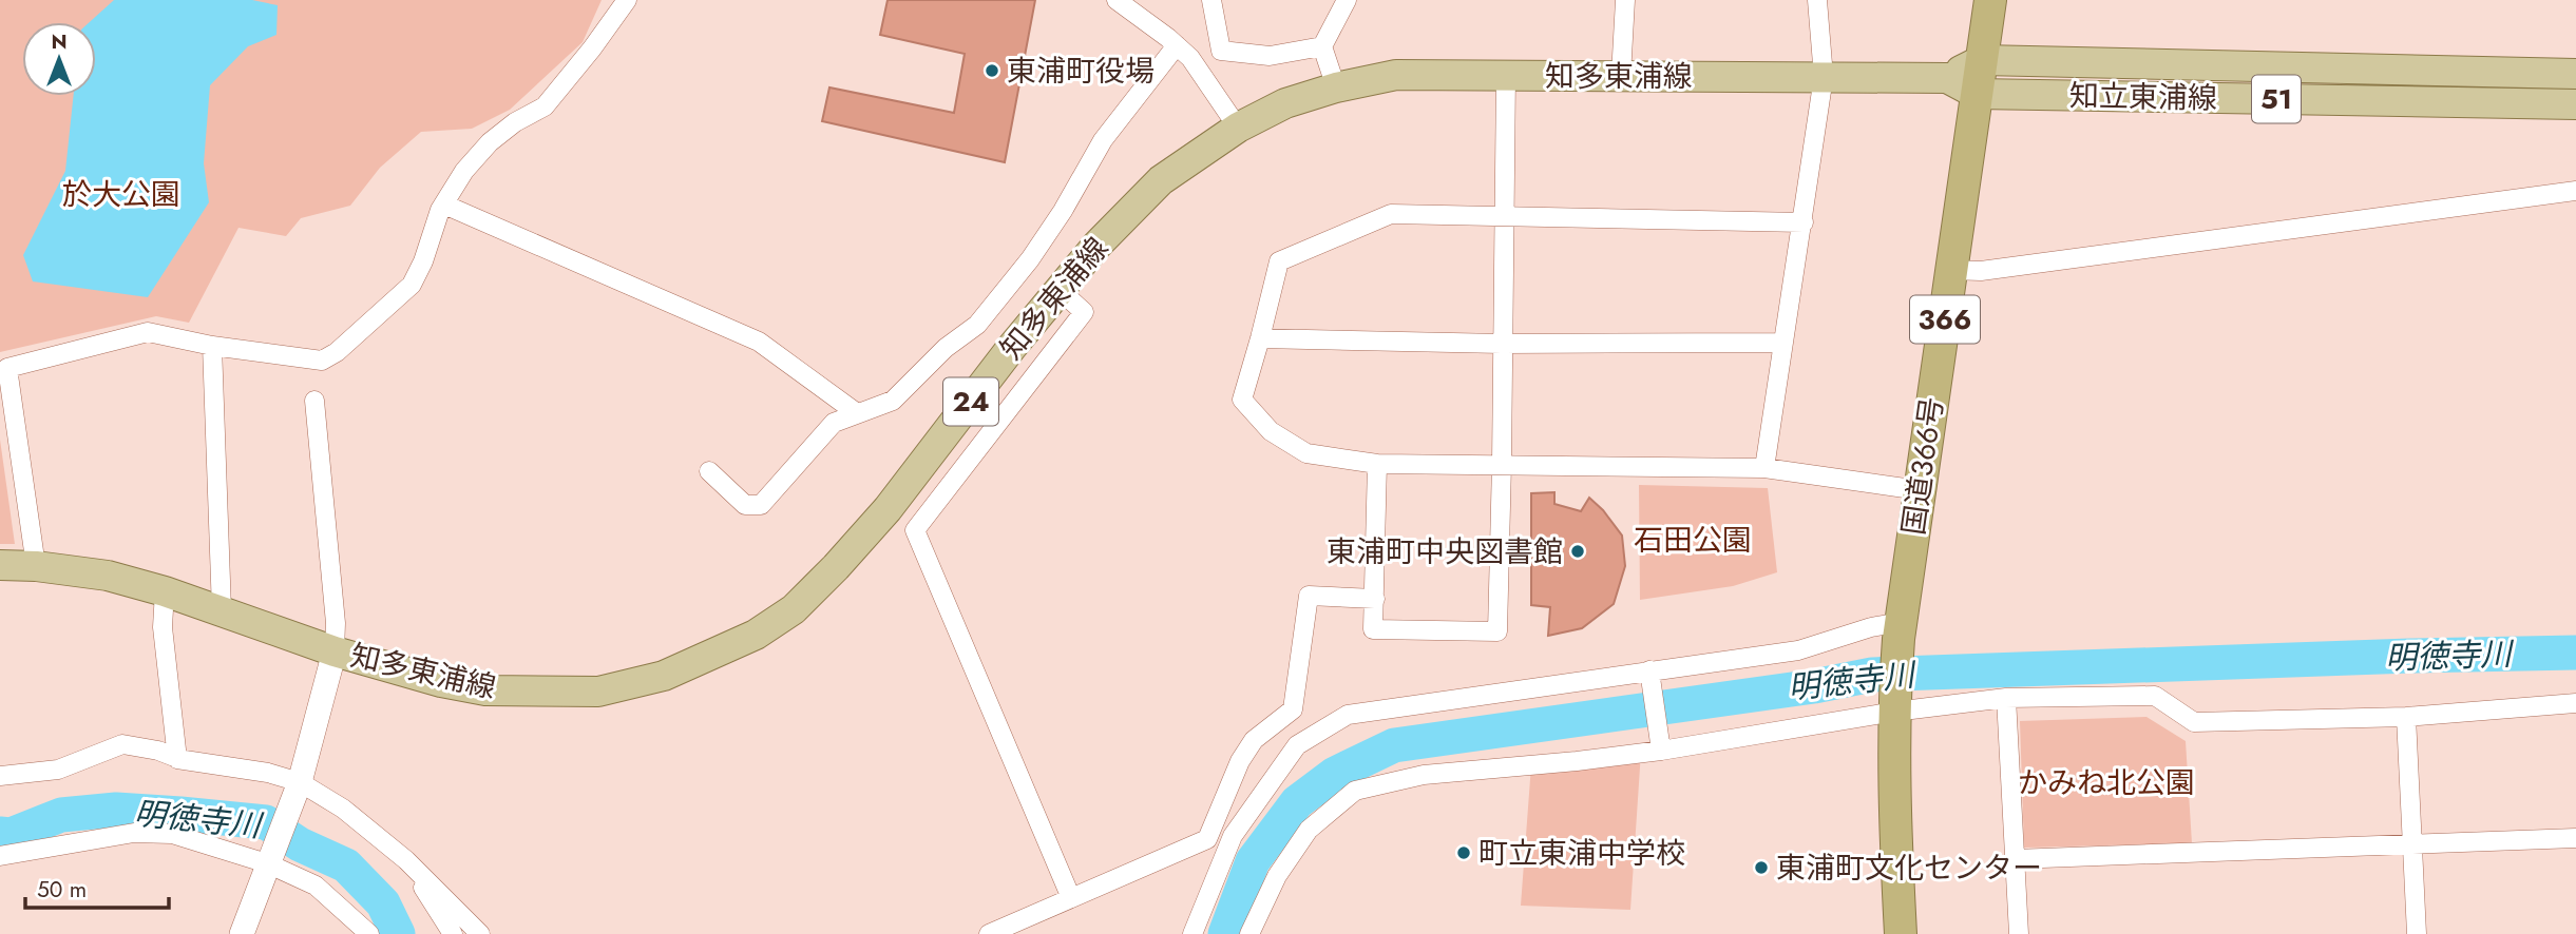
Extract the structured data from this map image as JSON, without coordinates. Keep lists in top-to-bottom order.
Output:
{
  "streets": {
    "highway": ["366", "国道366号"],
    "main road": [
      "知多東浦線",
      "知立東浦線",
      "51",
      "24"
    ]
  },
  "crossings": [
    ["知多東浦線", "知立東浦線"],
    ["知多東浦線", "国道366号"],
    ["知立東浦線", "国道366号"]
  ],
  "water": ["明徳寺川"],
  "parks": ["於大公園", "石田公園", "かみね北公園"],
  "places": [
    "東浦町役場",
    "東浦町中央図書館",
    "町立東浦中学校",
    "東浦町文化センター"
  ],
  "scale_bar": "50 m",
  "north": "top"
}
